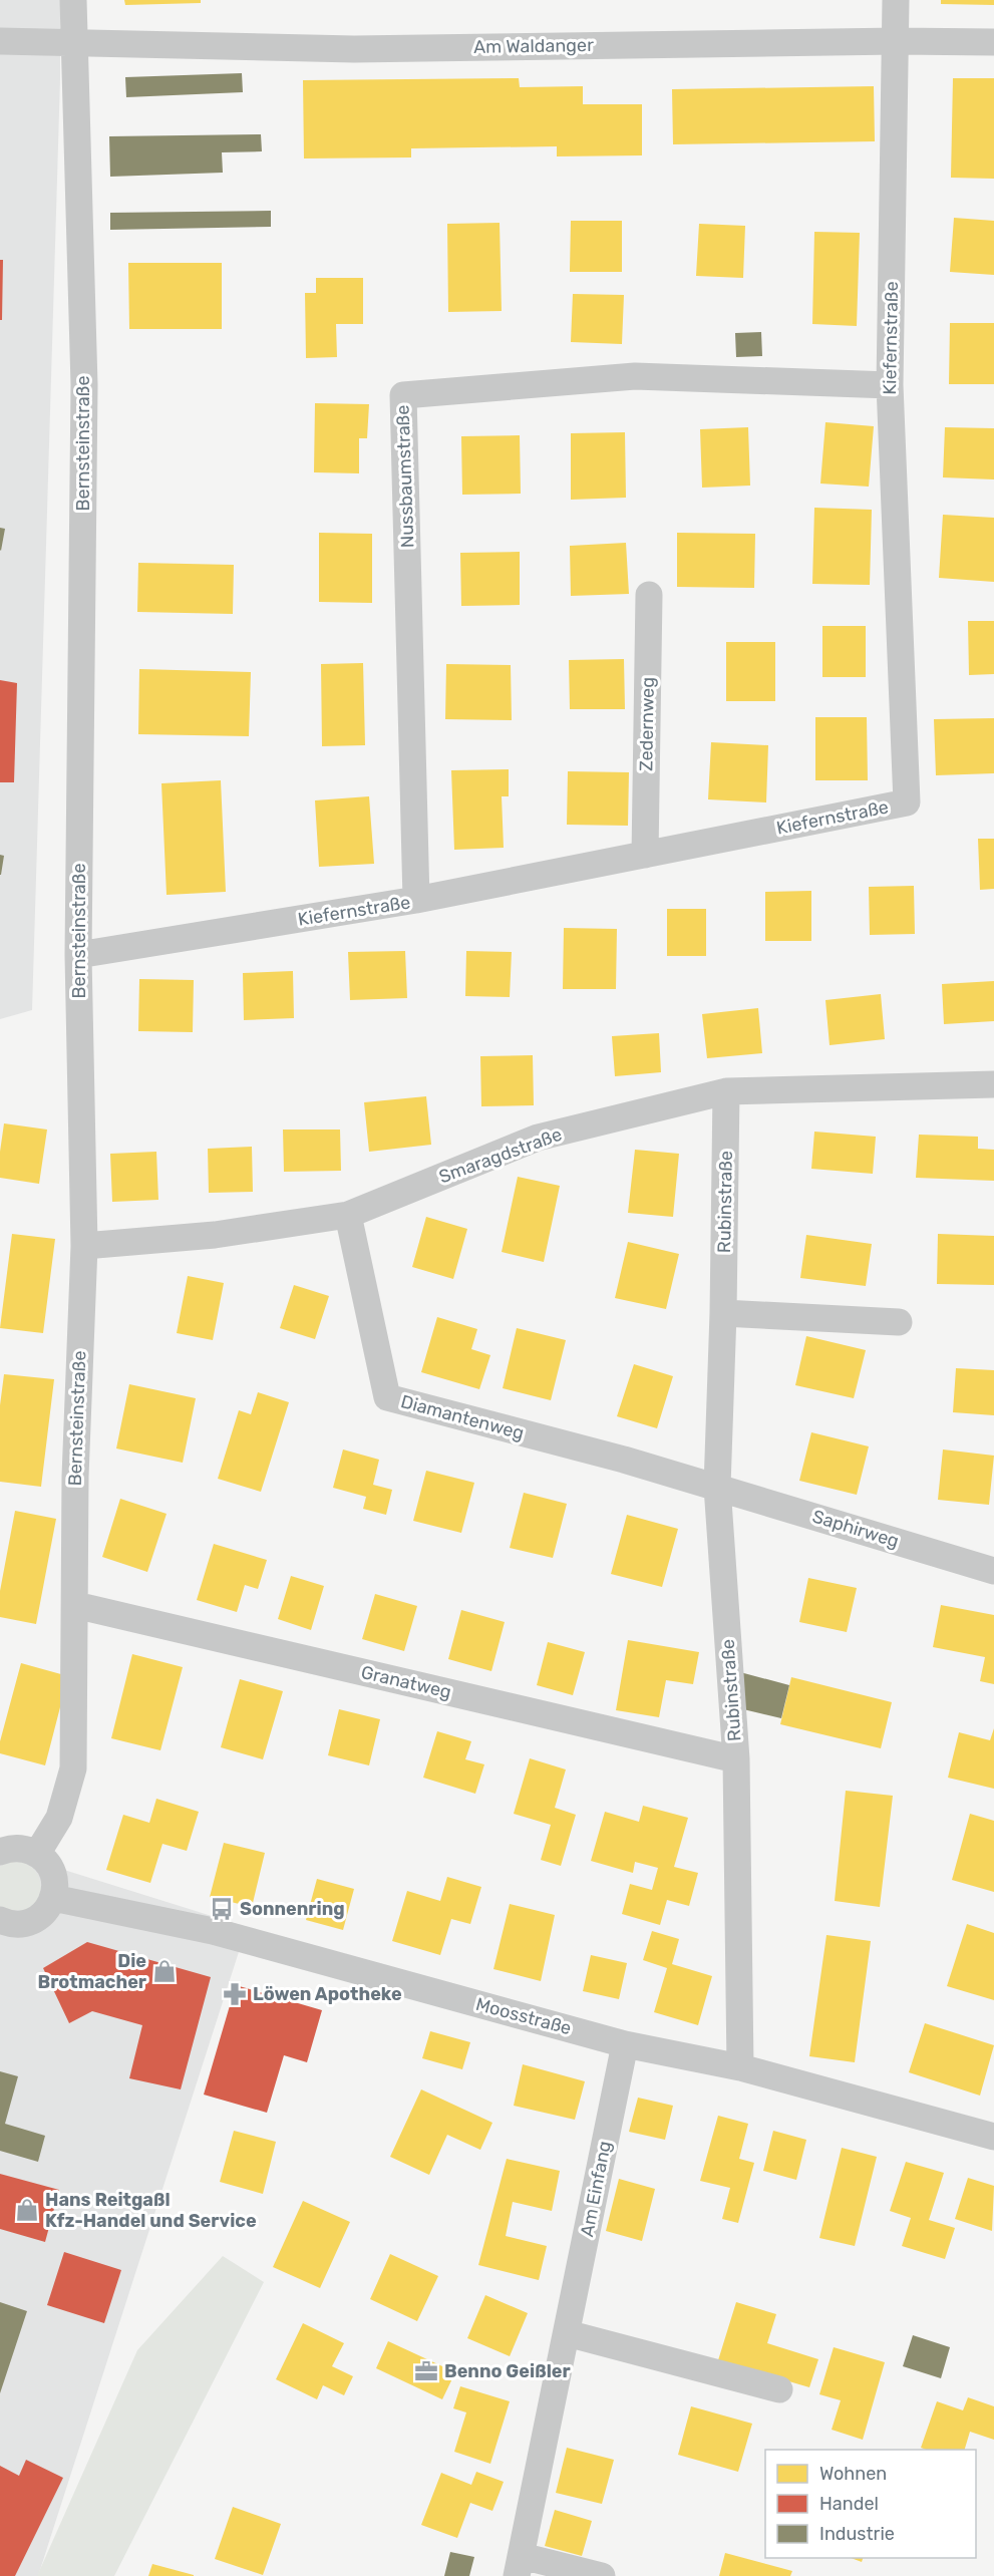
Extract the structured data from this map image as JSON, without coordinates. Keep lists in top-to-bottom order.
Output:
{
  "streets": {
    "street": [
      "Am Waldanger",
      "Kiefernstraße",
      "Bernsteinstraße",
      "Nussbaumstraße",
      "Zedernweg",
      "Smaragdstraße",
      "Rubinstraße",
      "Diamantenweg",
      "Saphirweg",
      "Granatweg",
      "Moosstraße",
      "Am Einfang"
    ]
  },
  "crossings": [
    ["Am Waldanger", "Kiefernstraße"],
    ["Am Waldanger", "Bernsteinstraße"],
    ["Kiefernstraße", "Bernsteinstraße"],
    ["Kiefernstraße", "Nussbaumstraße"],
    ["Kiefernstraße", "Zedernweg"],
    ["Bernsteinstraße", "Smaragdstraße"],
    ["Bernsteinstraße", "Granatweg"],
    ["Smaragdstraße", "Rubinstraße"],
    ["Smaragdstraße", "Diamantenweg"],
    ["Rubinstraße", "Diamantenweg"],
    ["Rubinstraße", "Saphirweg"],
    ["Rubinstraße", "Granatweg"],
    ["Rubinstraße", "Moosstraße"],
    ["Diamantenweg", "Saphirweg"],
    ["Moosstraße", "Am Einfang"]
  ],
  "places": {
    "bus stop": ["Sonnenring"],
    "shop": ["Die Brotmacher", "Hans Reitgaßl Kfz-Handel und Service"],
    "pharmacy": ["Löwen Apotheke"],
    "office": ["Benno Geißler"]
  },
  "legend": ["Wohnen", "Handel", "Industrie"]
}
